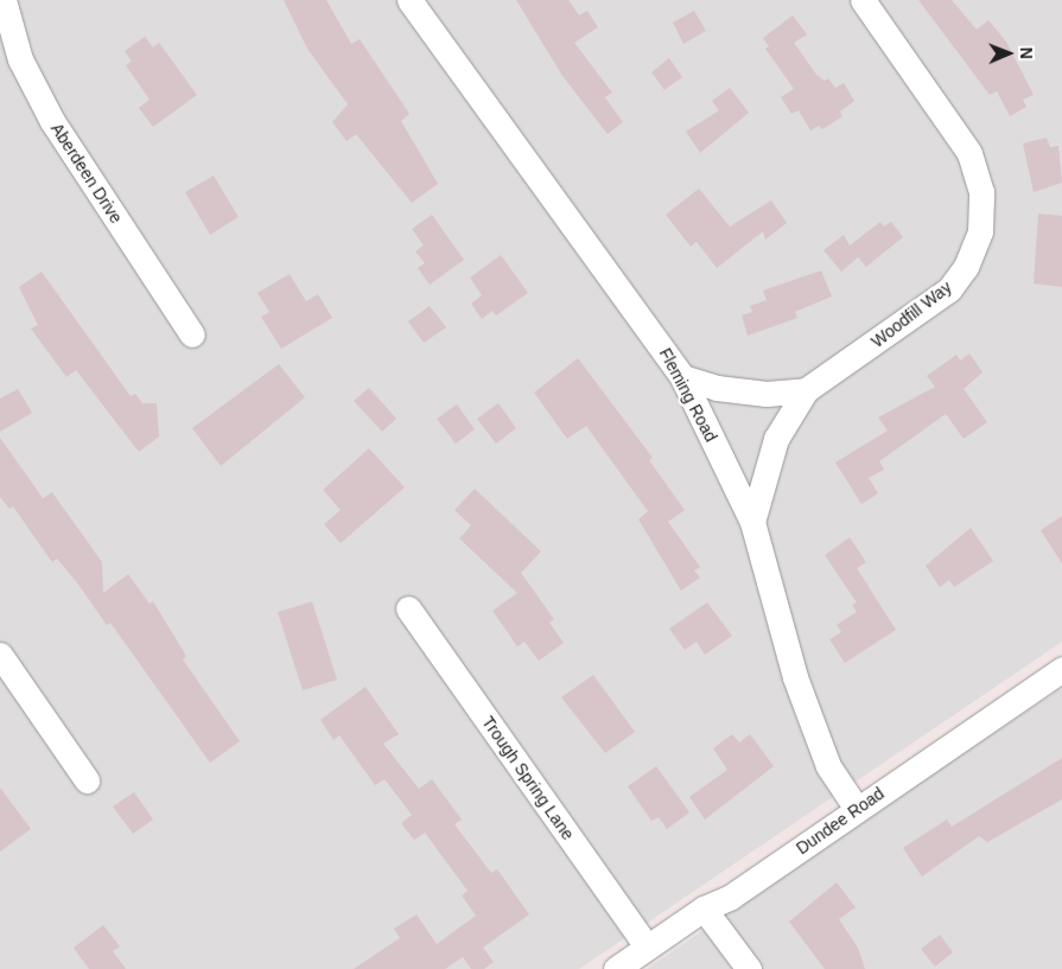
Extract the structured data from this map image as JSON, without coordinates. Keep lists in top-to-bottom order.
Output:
{
  "streets": {
    "street": [
      "Aberdeen Drive",
      "Woodfill Way",
      "Fleming Road",
      "Trough Spring Lane",
      "Dundee Road"
    ]
  },
  "crossings": [
    ["Woodfill Way", "Fleming Road"],
    ["Fleming Road", "Dundee Road"],
    ["Trough Spring Lane", "Dundee Road"]
  ],
  "north": "right"
}
